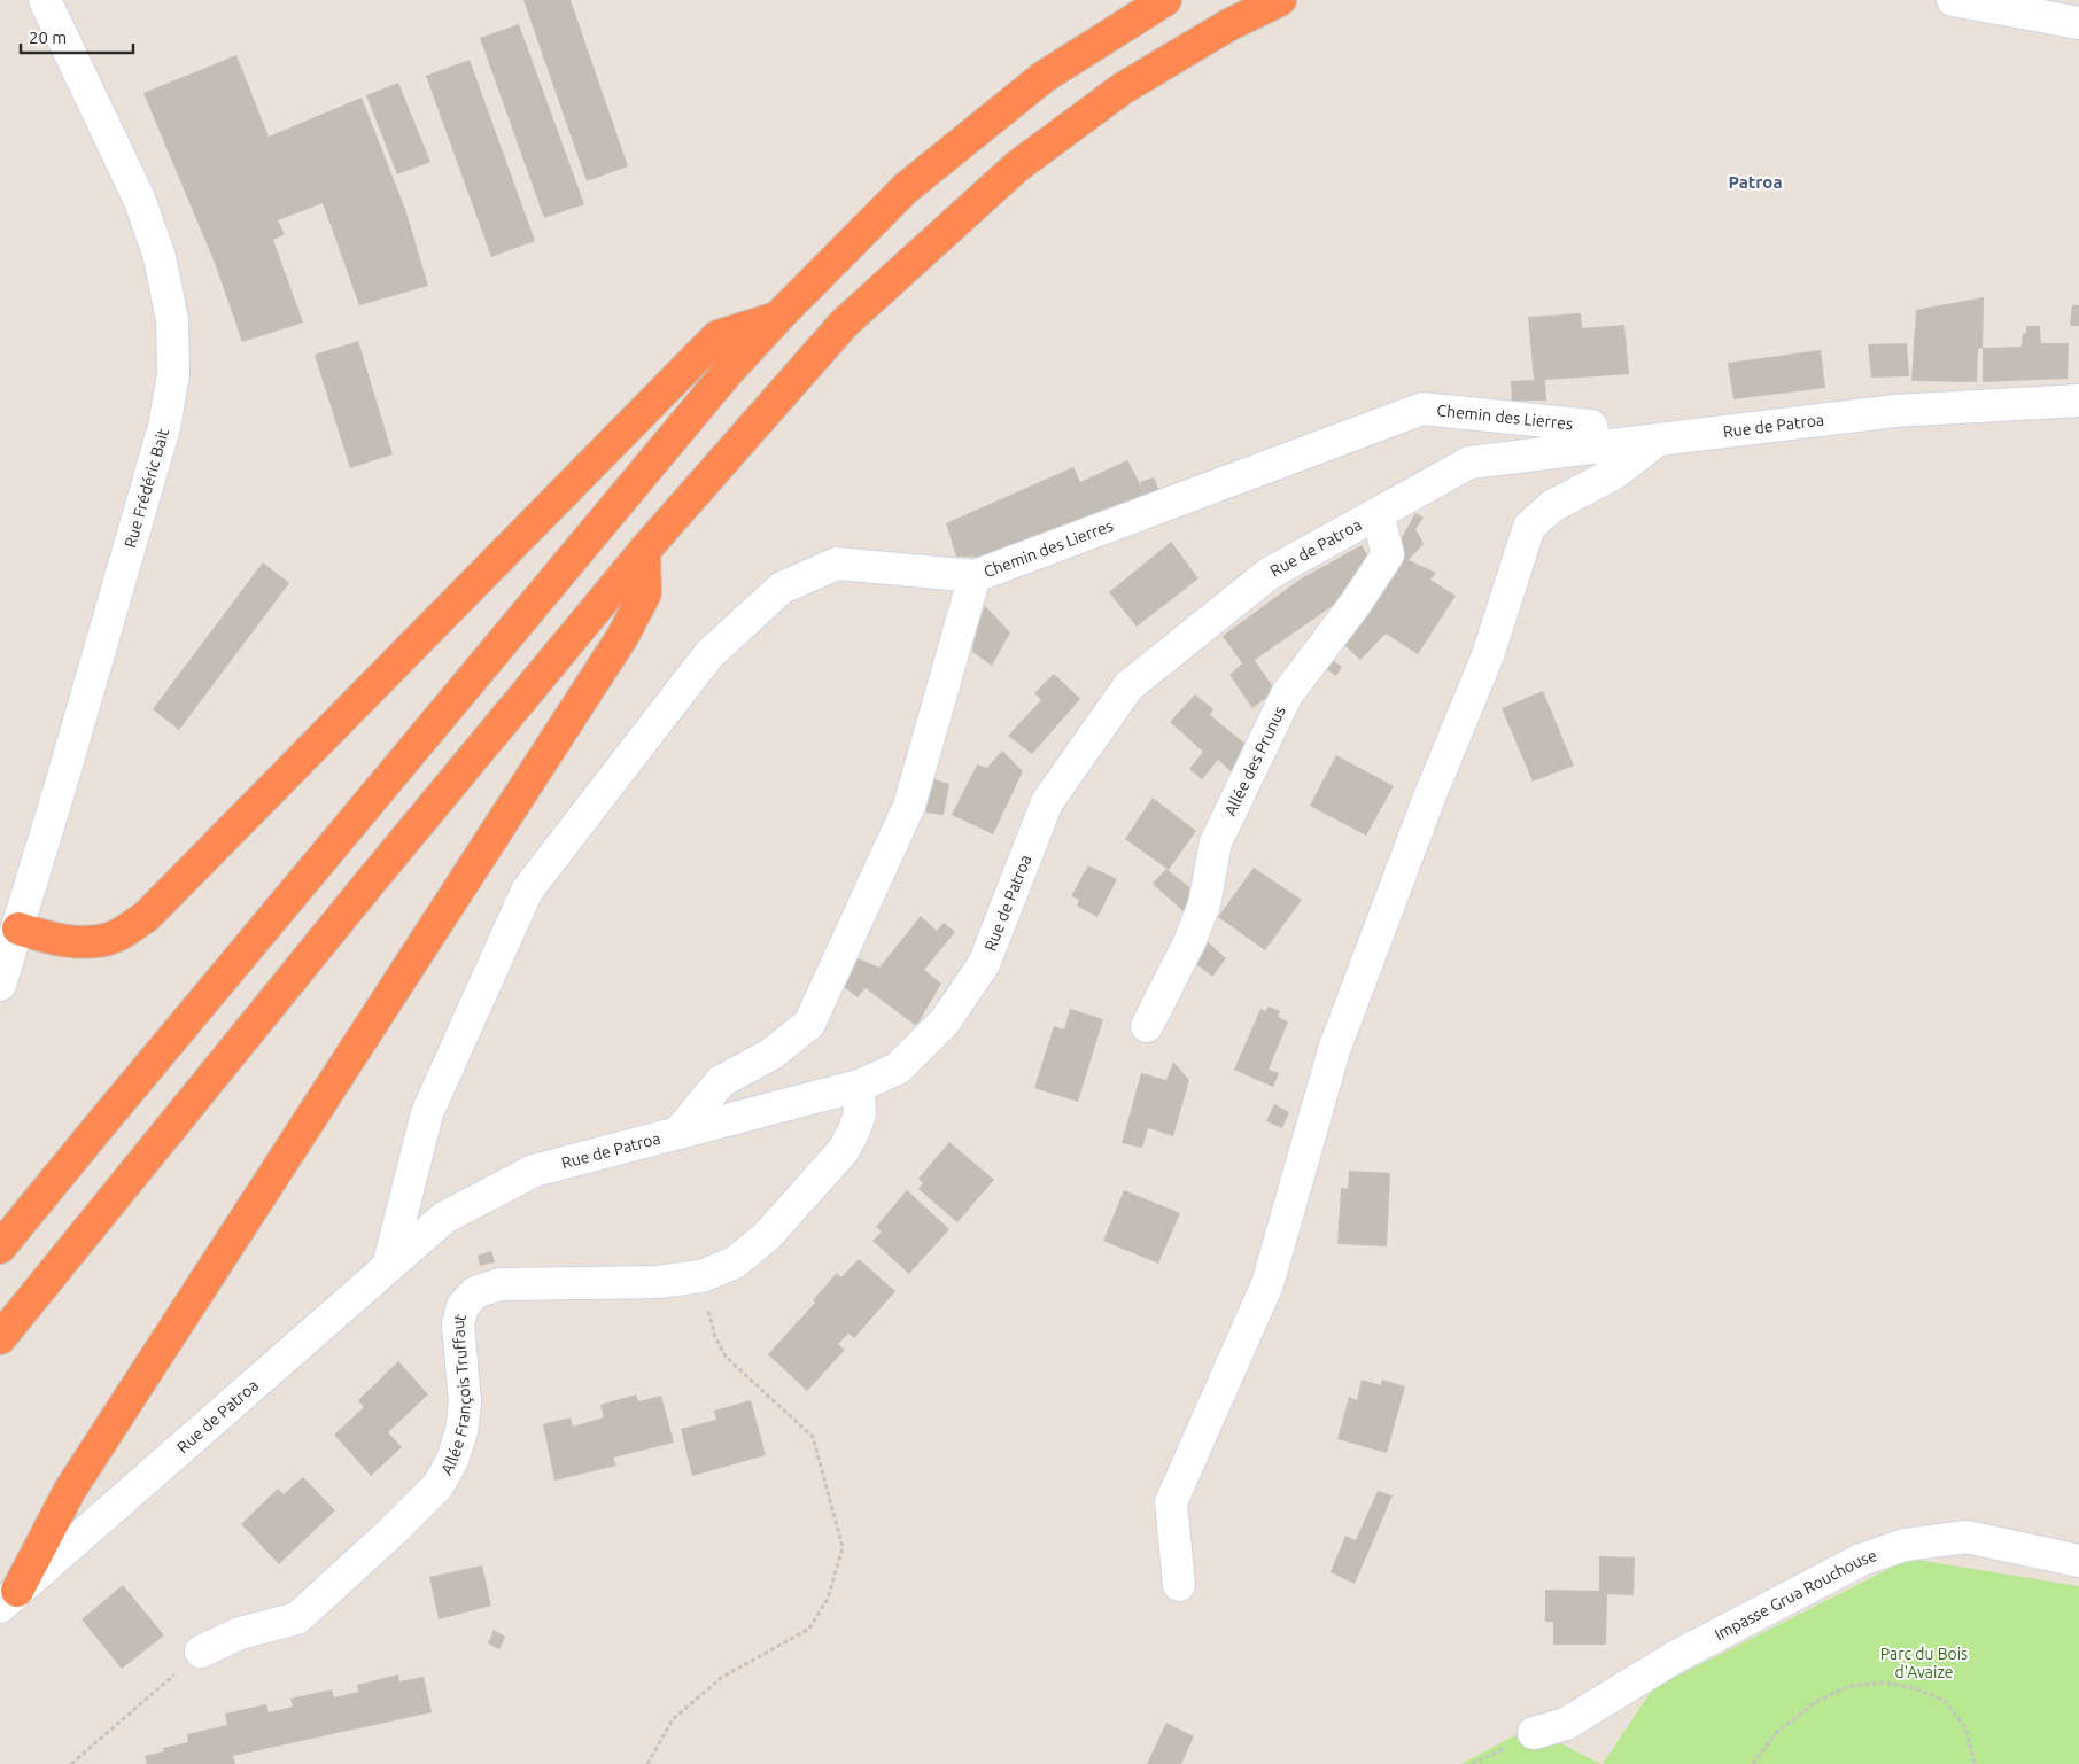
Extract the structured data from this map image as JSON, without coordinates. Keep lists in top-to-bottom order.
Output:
{
  "streets": {
    "street": [
      "Chemin des Lierres",
      "Rue de Patroa",
      "Rue Frédéric Bait",
      "Allée des Prunus",
      "Allée François Truffaut",
      "Impasse Grua Rouchouse"
    ]
  },
  "crossings": [
    ["Chemin des Lierres", "Rue de Patroa"],
    ["Rue de Patroa", "Allée des Prunus"],
    ["Rue de Patroa", "Allée François Truffaut"]
  ],
  "districts": ["Patroa"],
  "parks": ["Parc du Bois d'Avaize"],
  "scale_bar": "20 m"
}
